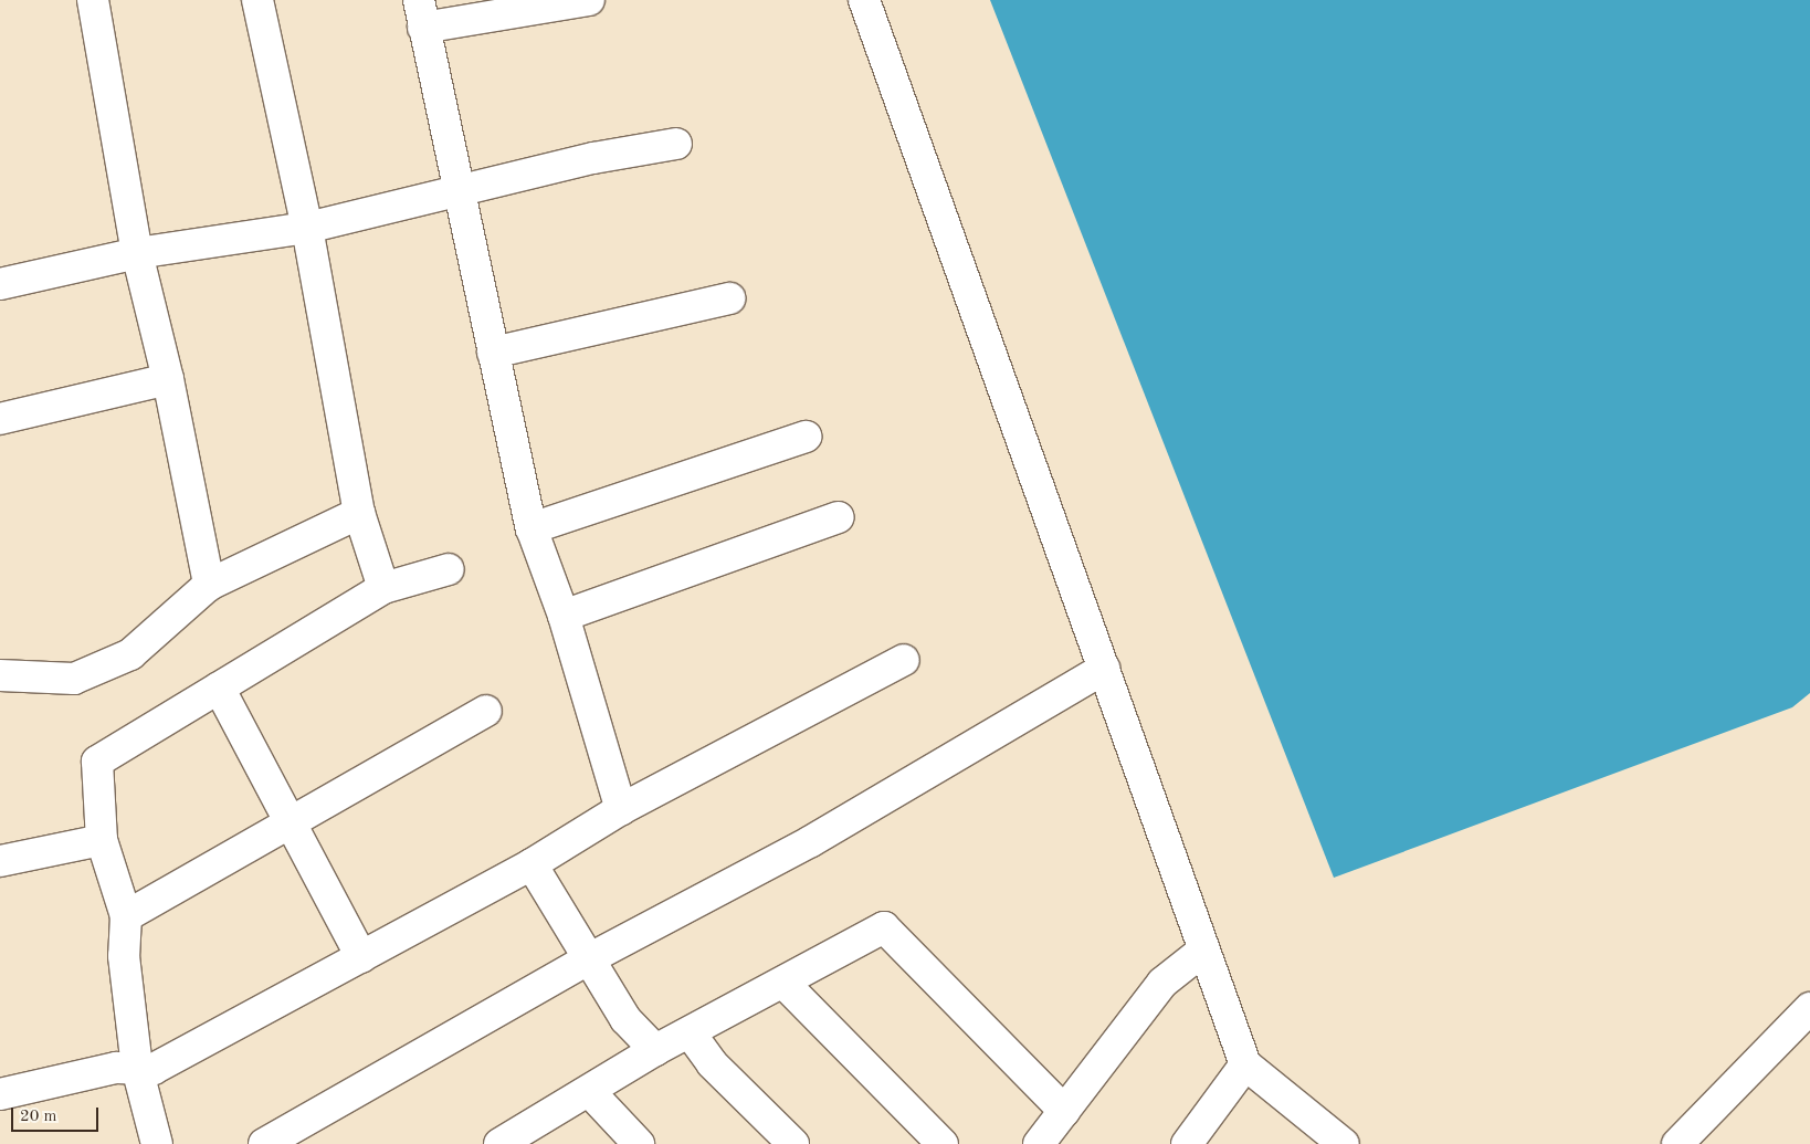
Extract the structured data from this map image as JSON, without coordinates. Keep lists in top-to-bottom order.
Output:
{
  "scale_bar": "20 m"
}
